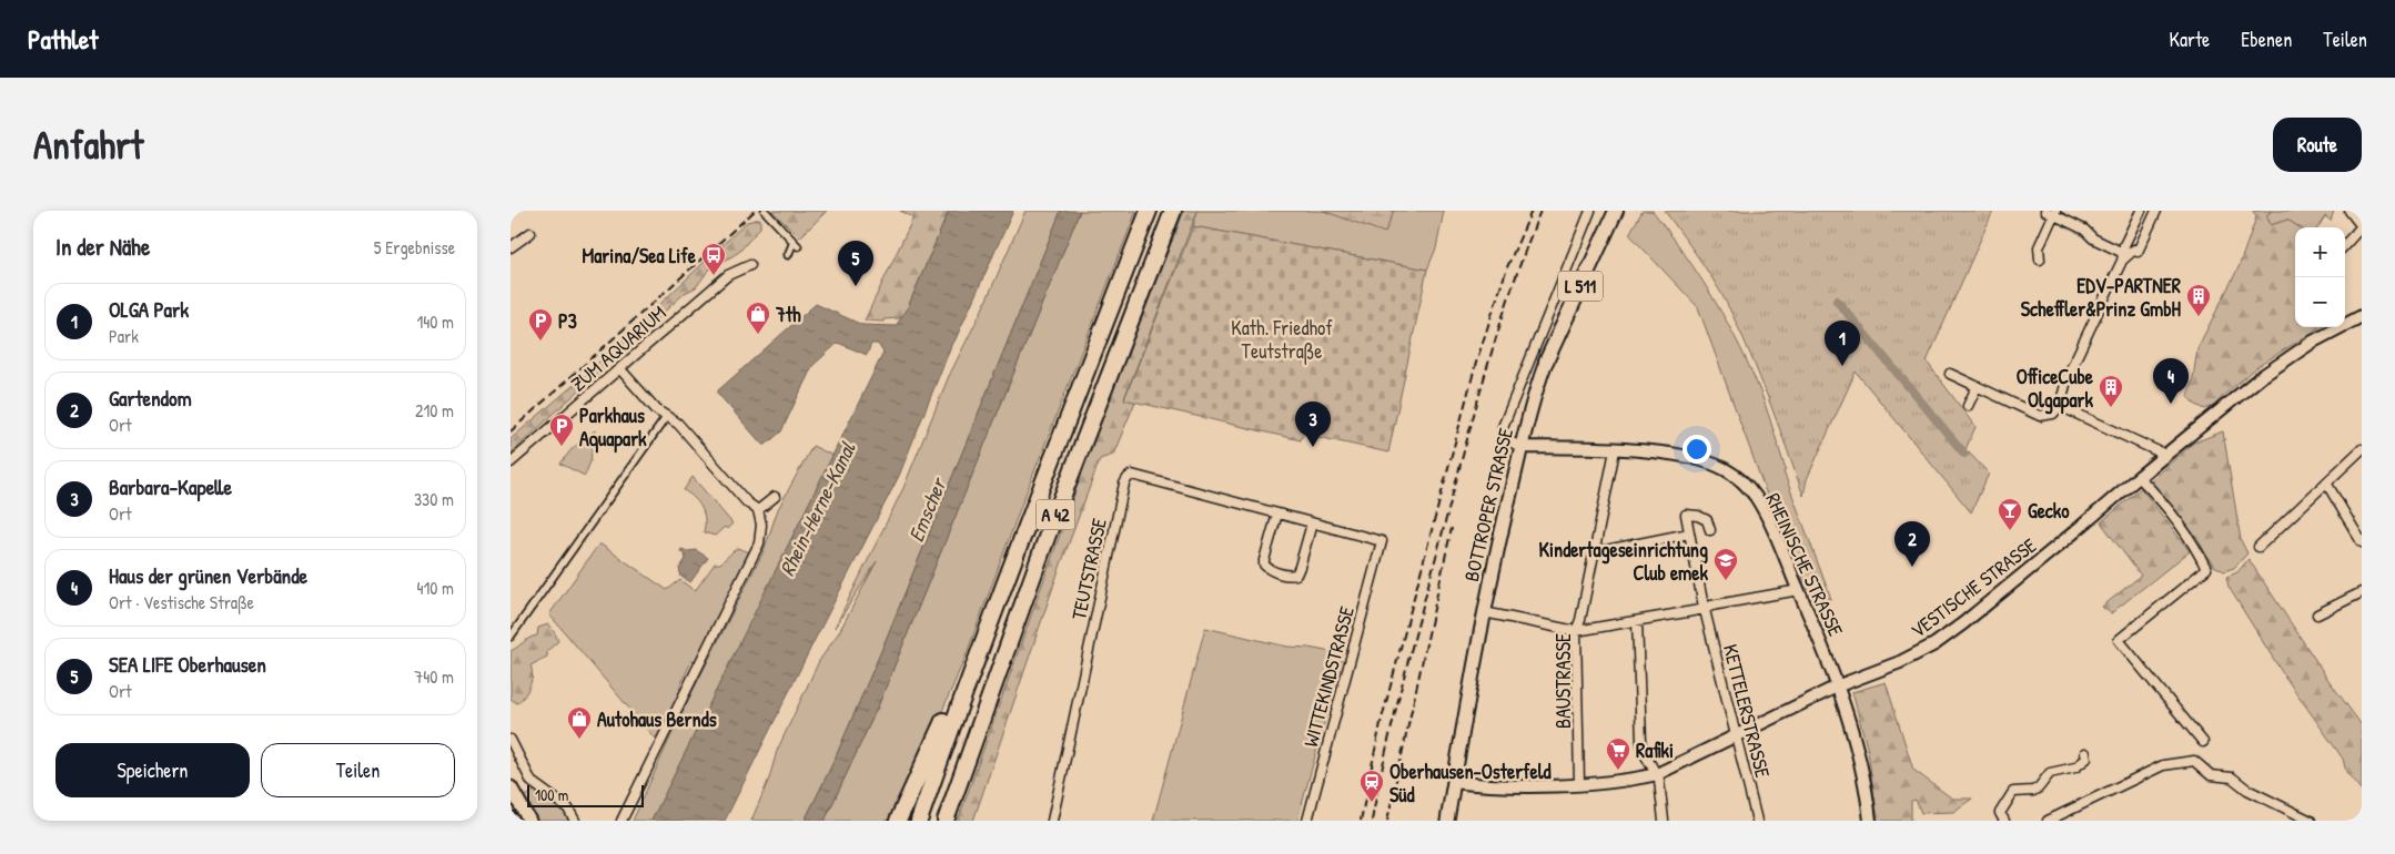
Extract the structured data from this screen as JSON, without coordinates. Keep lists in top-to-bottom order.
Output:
{
  "streets": {
    "highway": ["A 42"],
    "main road": ["L 511", "BOTTROPER STRASSE"],
    "street": [
      "ZUM AQUARIUM",
      "RHEINISCHE STRASSE",
      "TEUTSTRASSE",
      "VESTISCHE STRASSE",
      "WITTEKINDSTRASSE",
      "BAUSTRASSE",
      "KETTELERSTRASSE"
    ]
  },
  "crossings": [
    ["BOTTROPER STRASSE", "RHEINISCHE STRASSE"],
    ["BOTTROPER STRASSE", "VESTISCHE STRASSE"],
    ["RHEINISCHE STRASSE", "VESTISCHE STRASSE"],
    ["RHEINISCHE STRASSE", "BAUSTRASSE"],
    ["TEUTSTRASSE", "WITTEKINDSTRASSE"],
    ["VESTISCHE STRASSE", "BAUSTRASSE"],
    ["VESTISCHE STRASSE", "KETTELERSTRASSE"]
  ],
  "water": ["Rhein-Herne-Kanal", "Emscher"],
  "parks": ["Kath. Friedhof Teutstraße"],
  "places": {
    "bus stop": ["Marina/Sea Life"],
    "building": ["EDV-PARTNER Scheffler&Prinz GmbH", "OfficeCube Olgapark"],
    "shop": ["7th", "Autohaus Bernds"],
    "parking": ["P3", "Parkhaus Aquapark"],
    "bar": ["Gecko"],
    "school or university": ["Kindertageseinrichtung Club emek"],
    "supermarket": ["Rafiki"],
    "station": ["Oberhausen-Osterfeld Süd"]
  },
  "scale_bar": "100 m",
  "page": {
    "header": "Pathlet",
    "nav": ["Karte", "Ebenen", "Teilen"],
    "buttons": [
      "Route",
      ["Speichern", "Teilen"]
    ],
    "title": "Anfahrt",
    "heading": ["In der Nähe", "5 Ergebnisse"],
    "map_buttons": ["+", "−"],
    "pins": [
      "5",
      "1",
      "4",
      "3",
      "2"
    ],
    "list": [
      {
        "mark": "1",
        "name": "OLGA Park",
        "note": "Park",
        "value": "140 m"
      },
      {
        "mark": "2",
        "name": "Gartendom",
        "note": "Ort",
        "value": "210 m"
      },
      {
        "mark": "3",
        "name": "Barbara-Kapelle",
        "note": "Ort",
        "value": "330 m"
      },
      {
        "mark": "4",
        "name": "Haus der grünen Verbände",
        "note": "Ort · Vestische Straße",
        "value": "410 m"
      },
      {
        "mark": "5",
        "name": "SEA LIFE Oberhausen",
        "note": "Ort",
        "value": "740 m"
      }
    ],
    "scale": "100 m"
  }
}
